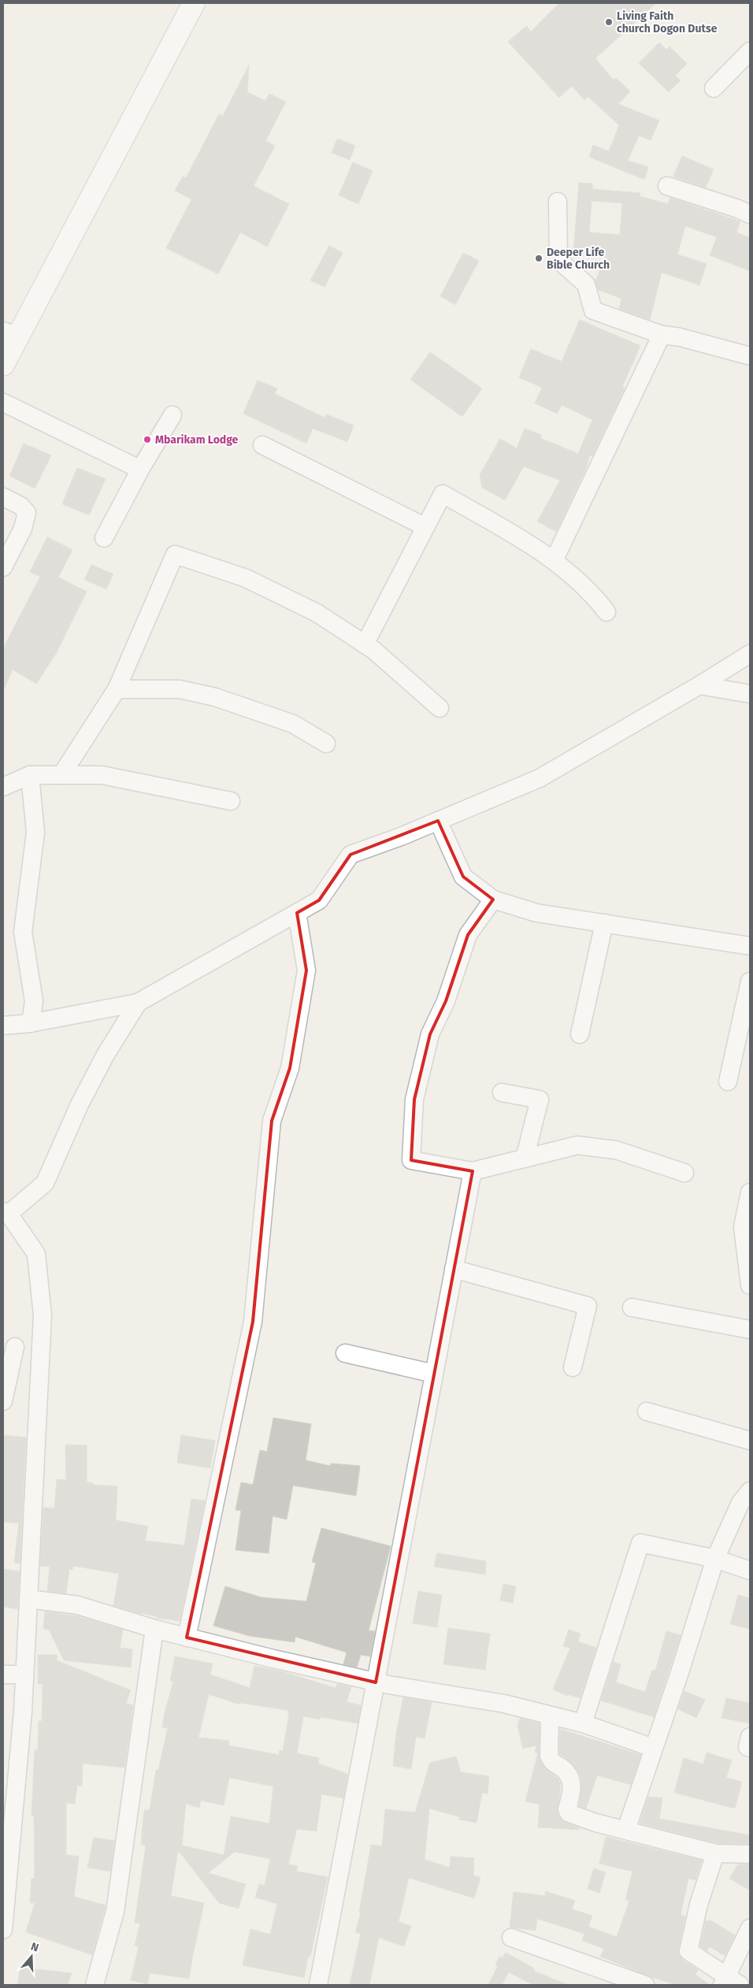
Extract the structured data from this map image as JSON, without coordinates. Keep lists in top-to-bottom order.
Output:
{
  "places": ["Living Faith church Dogon Dutse", "Deeper Life Bible Church", "Mbarikam Lodge"],
  "north": "top"
}
